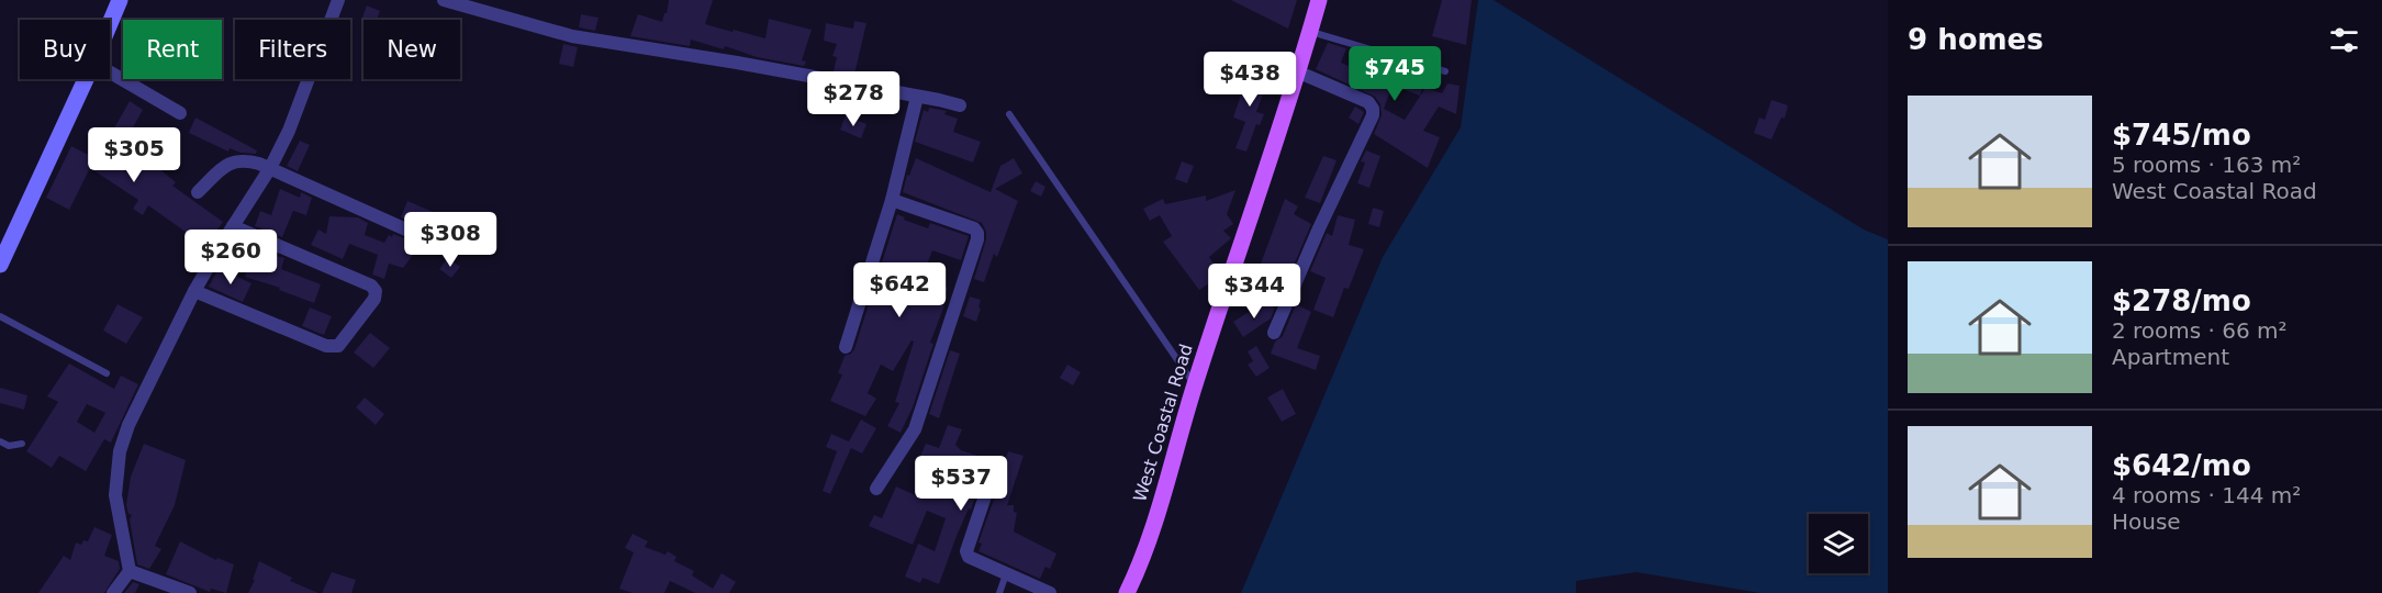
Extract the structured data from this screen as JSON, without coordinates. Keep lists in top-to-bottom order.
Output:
{
  "streets": {
    "main road": ["West Coastal Road"]
  },
  "page": {
    "heading": "9 homes",
    "chip": [
      "Buy",
      "Rent",
      "Filters",
      "New"
    ],
    "price": [
      "$745",
      "$438",
      "$278",
      "$305",
      "$308",
      "$260",
      "$642",
      "$344",
      "$537"
    ],
    "list": [
      {
        "name": "$745/mo",
        "note": "5 rooms · 163 m² · West Coastal Road"
      },
      {
        "name": "$278/mo",
        "note": "2 rooms · 66 m² · Apartment"
      },
      {
        "name": "$642/mo",
        "note": "4 rooms · 144 m² · House"
      }
    ]
  }
}
